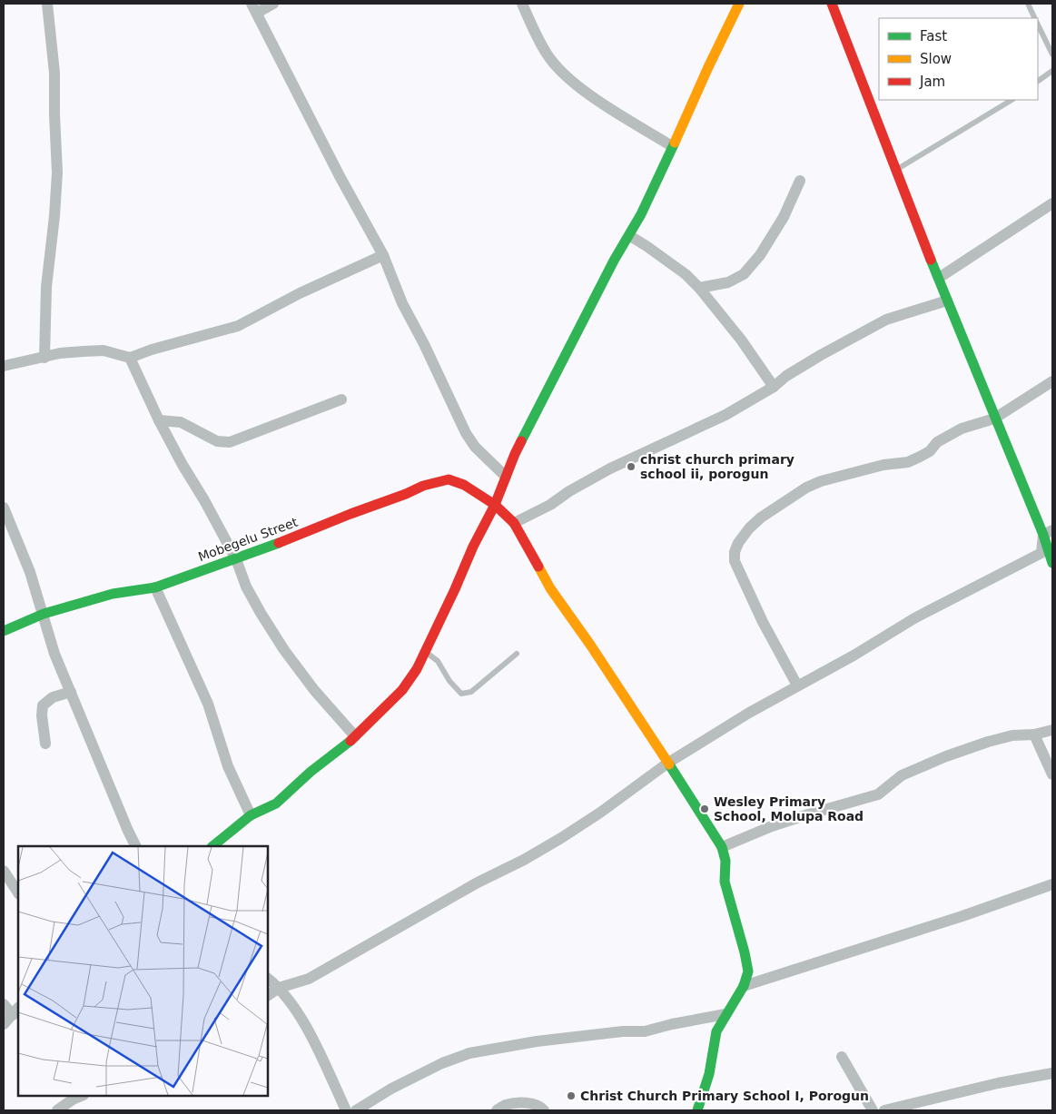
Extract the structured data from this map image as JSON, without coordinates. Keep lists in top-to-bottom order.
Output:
{
  "streets": {
    "street": ["Mobegelu Street"]
  },
  "places": ["christ church primary school ii, porogun", "Wesley Primary School, Molupa Road", "Christ Church Primary School I, Porogun"],
  "legend": ["Fast", "Slow", "Jam"]
}
